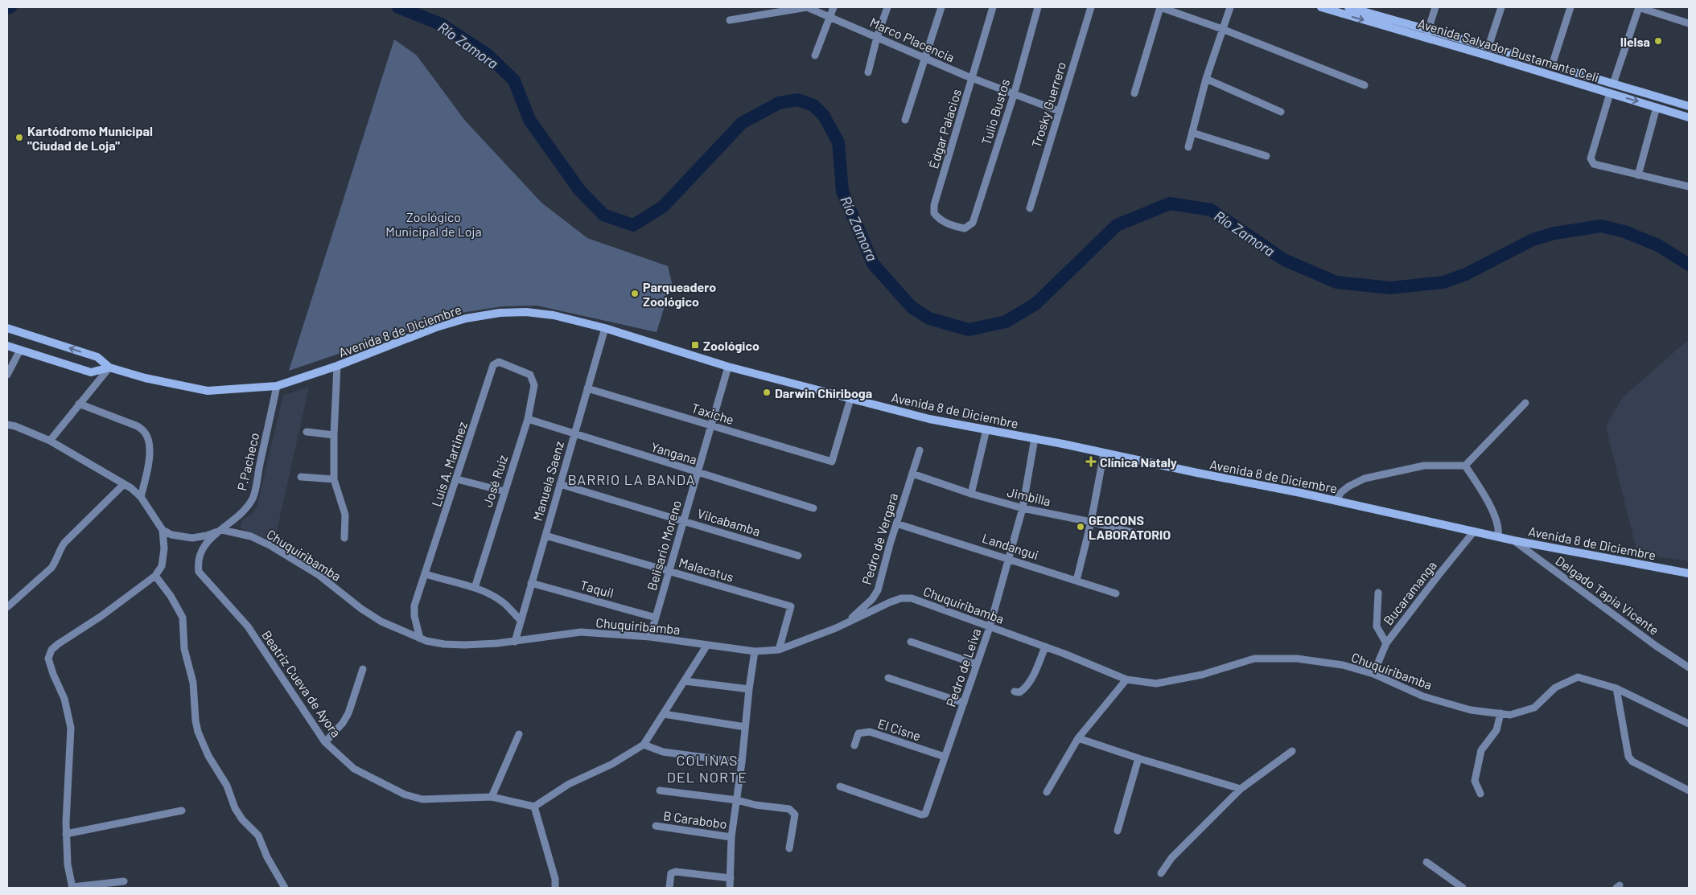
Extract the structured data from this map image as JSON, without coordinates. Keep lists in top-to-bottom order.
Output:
{
  "streets": {
    "main road": ["Avenida Salvador Bustamante Celi", "Avenida 8 de Diciembre"],
    "street": [
      "Marco Placencia",
      "Trosky Guerrero",
      "Tulio Bustos",
      "Édgar Palacios",
      "Taxiche",
      "Yangana",
      "P.Pacheco",
      "Luis A. Martinez",
      "José Ruiz",
      "Manuela Saenz",
      "Jimbilla",
      "Vilcabamba",
      "Pedro de Vergara",
      "Belisario Moreno",
      "Landangui",
      "Chuquiribamba",
      "Malacatus",
      "Taquil",
      "Bucaramanga",
      "Delgado Tapia Vicente",
      "Pedro de Leiva",
      "Beatriz Cueva de Ayora",
      "El Cisne",
      "B Carabobo"
    ]
  },
  "crossings": [
    ["Marco Placencia", "Trosky Guerrero"],
    ["Marco Placencia", "Tulio Bustos"],
    ["Marco Placencia", "Édgar Palacios"],
    ["Tulio Bustos", "Édgar Palacios"],
    ["Avenida 8 de Diciembre", "Taxiche"],
    ["Avenida 8 de Diciembre", "P.Pacheco"],
    ["Avenida 8 de Diciembre", "Manuela Saenz"],
    ["Avenida 8 de Diciembre", "Belisario Moreno"],
    ["Avenida 8 de Diciembre", "Bucaramanga"],
    ["Avenida 8 de Diciembre", "Delgado Tapia Vicente"],
    ["Avenida 8 de Diciembre", "Pedro de Leiva"],
    ["Taxiche", "Manuela Saenz"],
    ["Taxiche", "Belisario Moreno"],
    ["Yangana", "José Ruiz"],
    ["Yangana", "Manuela Saenz"],
    ["Yangana", "Belisario Moreno"],
    ["P.Pacheco", "Chuquiribamba"],
    ["P.Pacheco", "Beatriz Cueva de Ayora"],
    ["Luis A. Martinez", "José Ruiz"],
    ["Luis A. Martinez", "Chuquiribamba"],
    ["Manuela Saenz", "Vilcabamba"],
    ["Manuela Saenz", "Chuquiribamba"],
    ["Manuela Saenz", "Malacatus"],
    ["Manuela Saenz", "Taquil"],
    ["Jimbilla", "Pedro de Vergara"],
    ["Jimbilla", "Pedro de Leiva"],
    ["Vilcabamba", "Belisario Moreno"],
    ["Pedro de Vergara", "Landangui"],
    ["Pedro de Vergara", "Chuquiribamba"],
    ["Belisario Moreno", "Chuquiribamba"],
    ["Belisario Moreno", "Malacatus"],
    ["Belisario Moreno", "Taquil"],
    ["Landangui", "Pedro de Leiva"],
    ["Chuquiribamba", "Malacatus"],
    ["Chuquiribamba", "Bucaramanga"],
    ["Chuquiribamba", "Pedro de Leiva"],
    ["Chuquiribamba", "Beatriz Cueva de Ayora"],
    ["Pedro de Leiva", "El Cisne"]
  ],
  "districts": ["BARRIO LA BANDA", "COLINAS DEL NORTE"],
  "water": ["Río Zamora"],
  "parks": ["Zoológico Municipal de Loja"],
  "places": {
    "other": [
      "Ilelsa",
      "Kartódromo Municipal \"Ciudad de Loja\"",
      "Parqueadero Zoológico",
      "Darwin Chiriboga",
      "GEOCONS LABORATORIO"
    ],
    "transit": ["Zoológico"],
    "health": ["Clínica Nataly"]
  }
}
